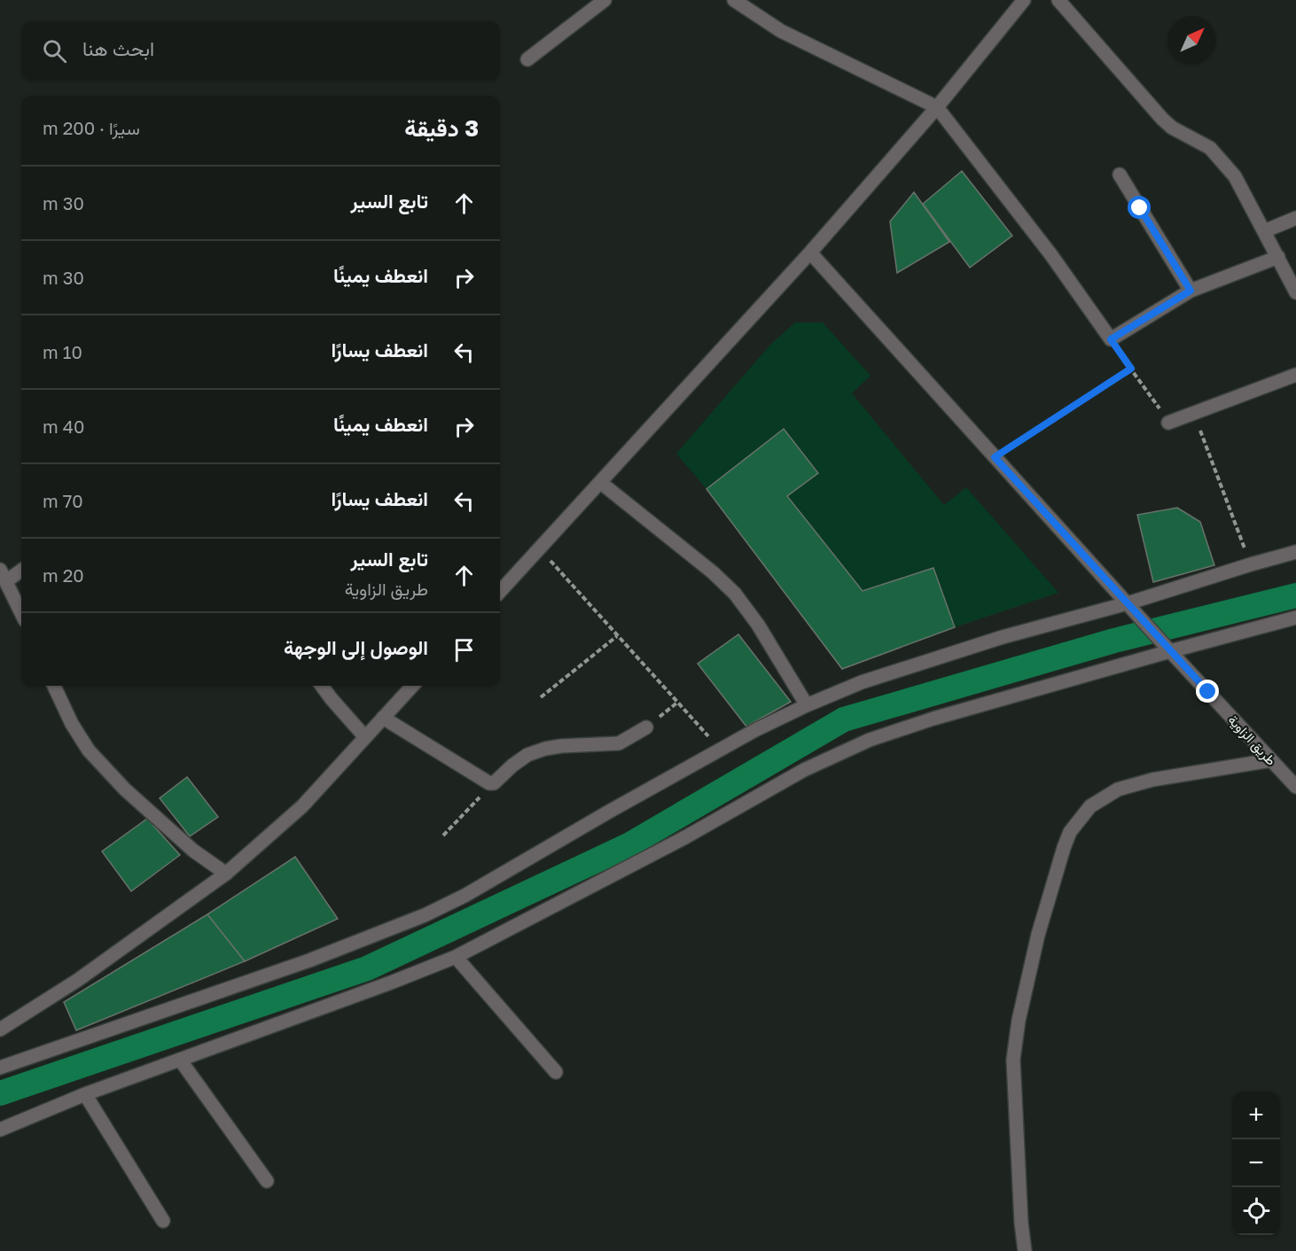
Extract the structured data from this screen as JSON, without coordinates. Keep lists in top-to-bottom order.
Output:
{
  "streets": {
    "street": ["طريق الزاوية"]
  },
  "north": "top right",
  "page": {
    "search": "ابحث هنا",
    "heading": ["3 دقيقة", "سيرًا · 200 m"],
    "list": [
      ["تابع السير", "30 m"],
      ["انعطف يمينًا", "30 m"],
      ["انعطف يسارًا", "10 m"],
      ["انعطف يمينًا", "40 m"],
      ["انعطف يسارًا", "70 m"],
      ["تابع السير", "طريق الزاوية", "20 m"],
      "الوصول إلى الوجهة"
    ],
    "map_buttons": ["+", "−"]
  }
}
